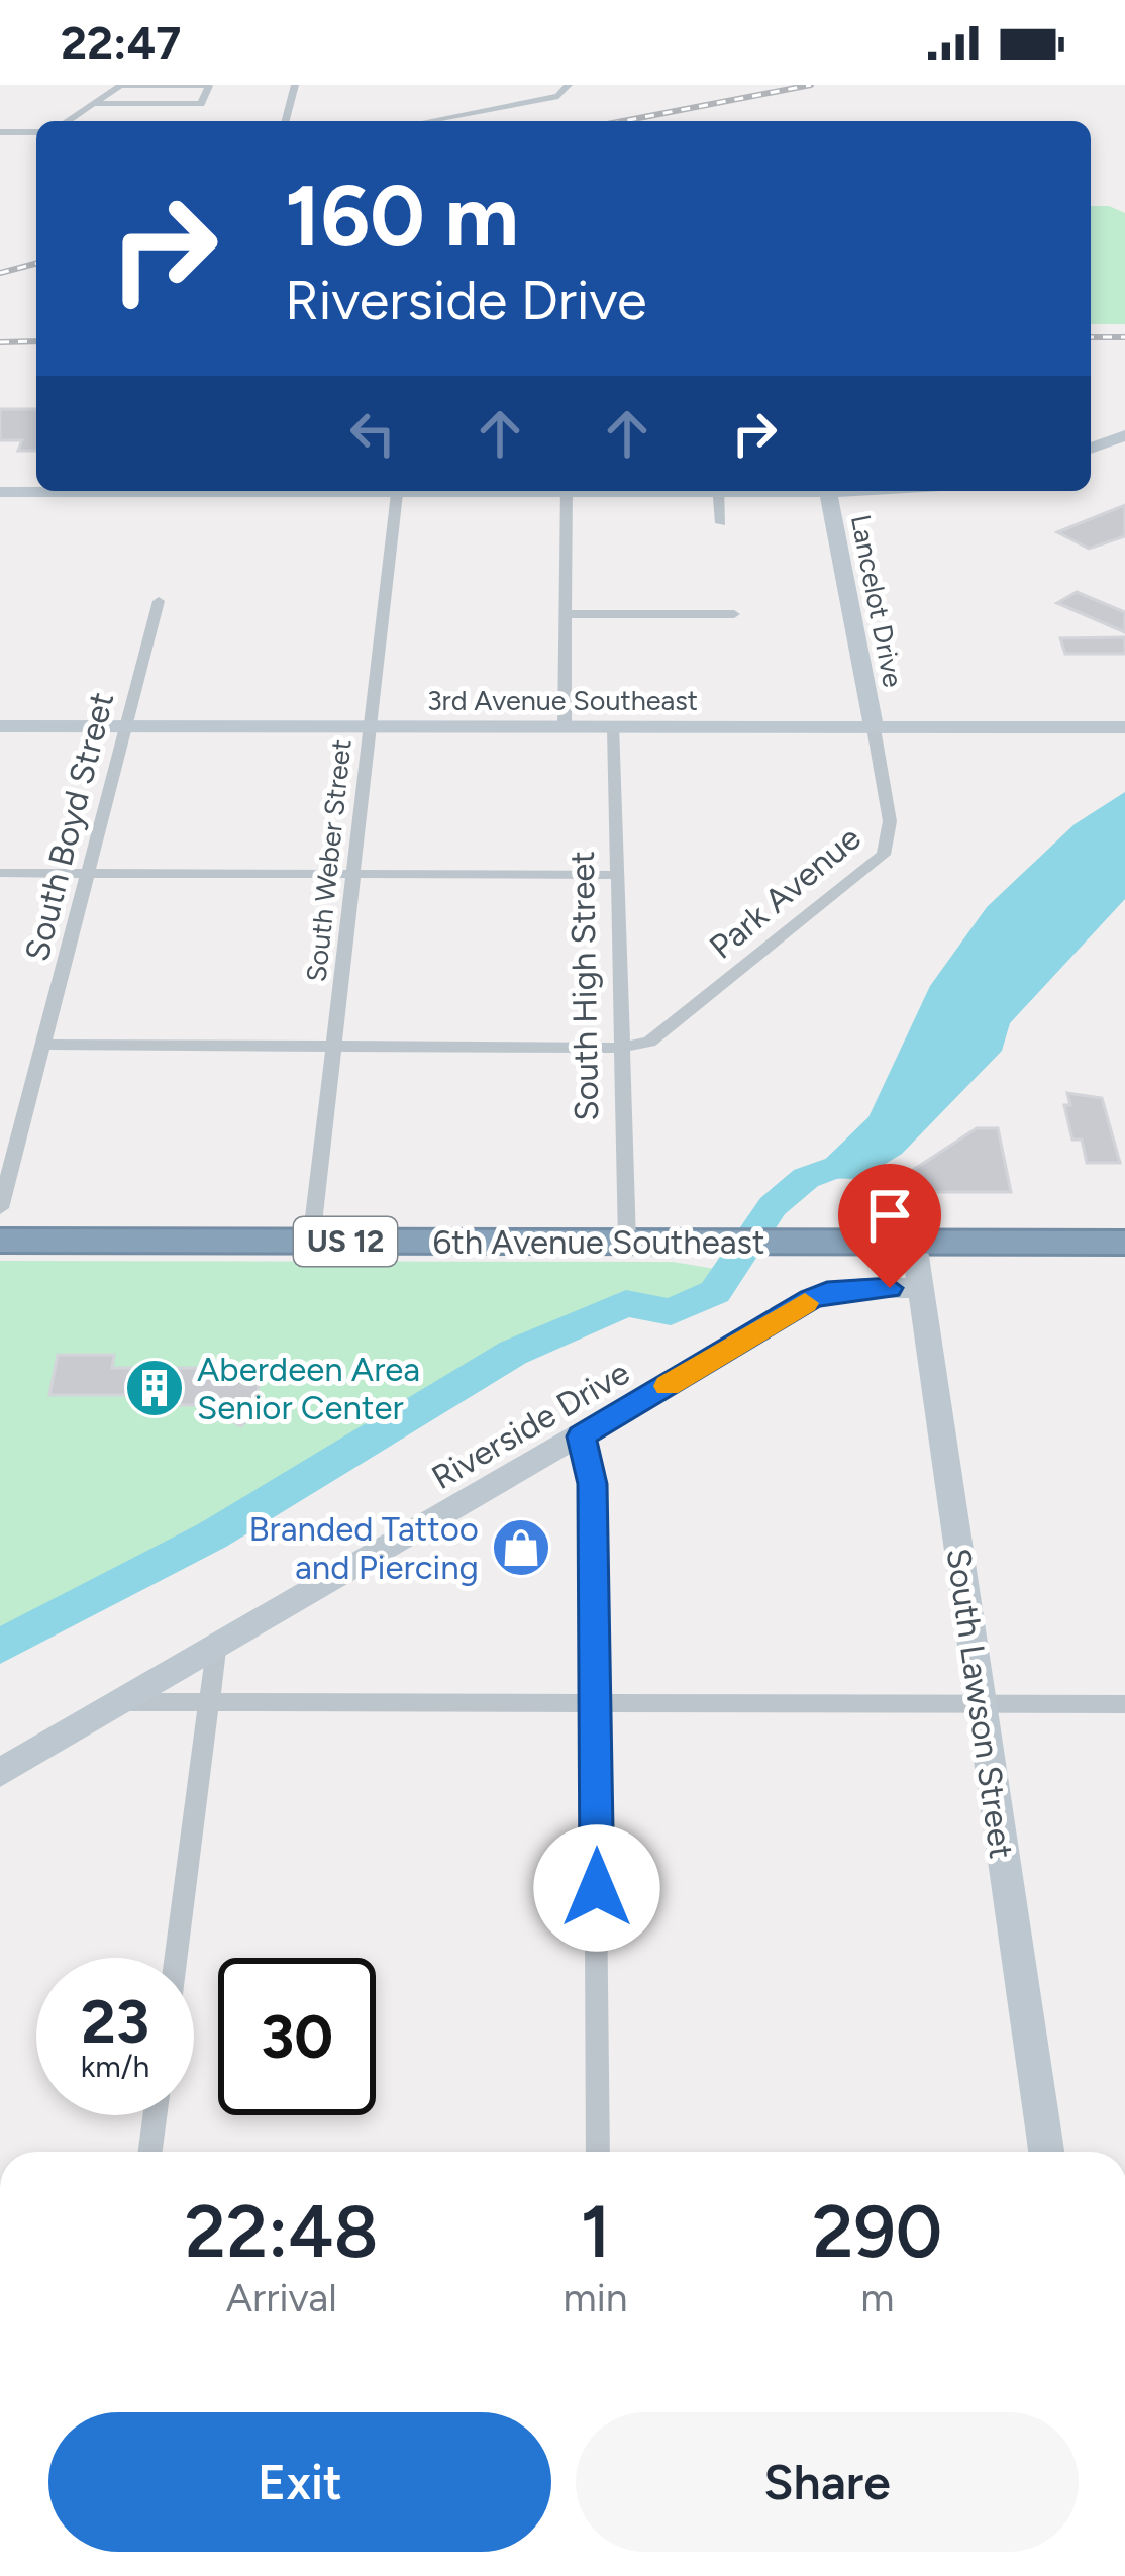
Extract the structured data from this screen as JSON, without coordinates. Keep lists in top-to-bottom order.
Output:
{
  "streets": {
    "highway": ["US 12", "6th Avenue Southeast"],
    "street": [
      "Lancelot Drive",
      "3rd Avenue Southeast",
      "South Boyd Street",
      "South Weber Street",
      "Park Avenue",
      "South High Street",
      "Riverside Drive",
      "South Lawson Street"
    ]
  },
  "crossings": [
    ["Lancelot Drive", "3rd Avenue Southeast"],
    ["Lancelot Drive", "Park Avenue"],
    ["3rd Avenue Southeast", "South Boyd Street"],
    ["3rd Avenue Southeast", "South Weber Street"],
    ["3rd Avenue Southeast", "Park Avenue"],
    ["3rd Avenue Southeast", "South High Street"],
    ["South Weber Street", "6th Avenue Southeast"],
    ["Park Avenue", "South High Street"],
    ["South High Street", "6th Avenue Southeast"],
    ["6th Avenue Southeast", "South Lawson Street"],
    ["Riverside Drive", "South Lawson Street"]
  ],
  "places": {
    "building": ["Aberdeen Area Senior Center"],
    "shop": ["Branded Tattoo and Piercing"]
  },
  "page": {
    "status": "22:47",
    "turn": ["160 m", "Riverside Drive"],
    "speed": "23 km/h",
    "limit": "30",
    "eta": [
      "22:48",
      "Arrival",
      "1",
      "min",
      "290",
      "m"
    ],
    "buttons": ["Exit", "Share"]
  }
}
